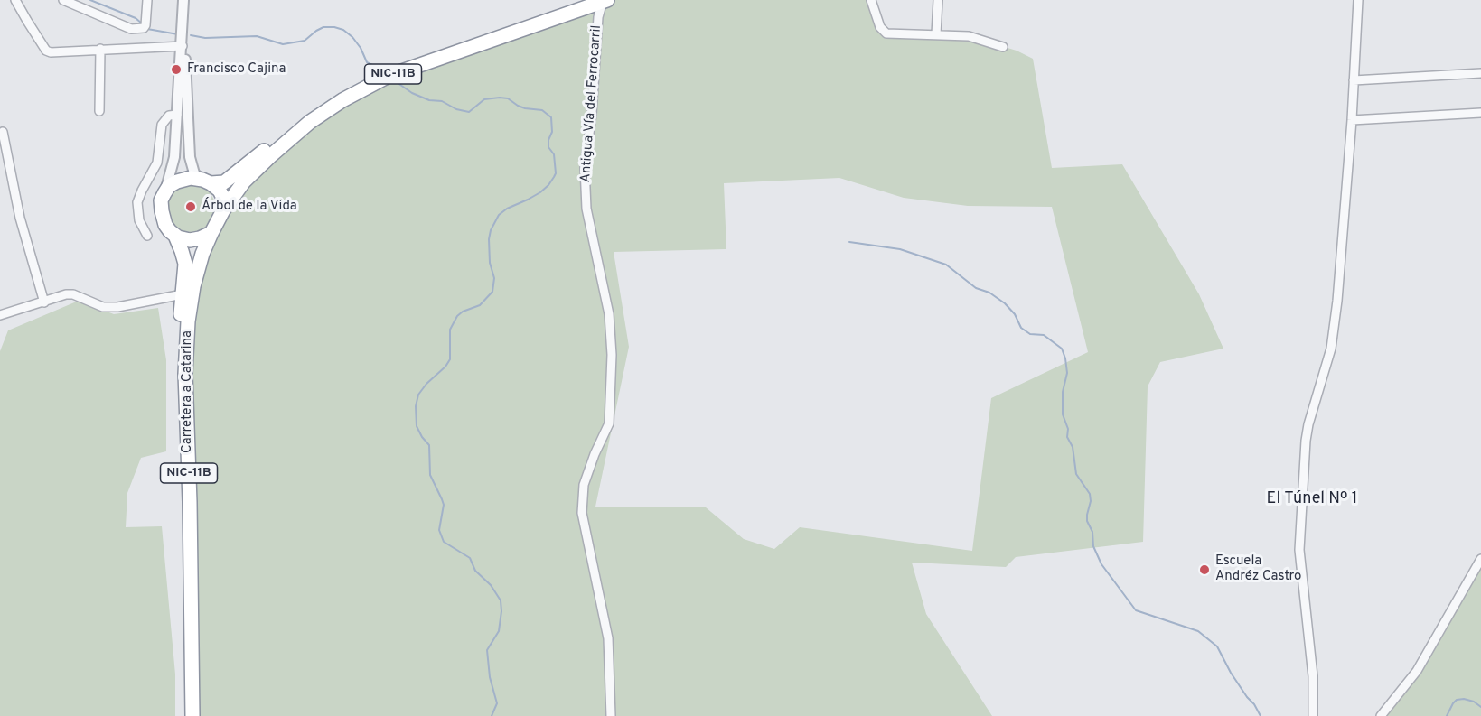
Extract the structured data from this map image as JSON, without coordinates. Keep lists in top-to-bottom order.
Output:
{
  "streets": {
    "highway": ["NIC-11B", "Carretera a Catarina"],
    "street": ["Antigua Vía del Ferrocarril"]
  },
  "crossings": [
    ["NIC-11B", "Antigua Vía del Ferrocarril"],
    ["NIC-11B", "Carretera a Catarina"]
  ],
  "districts": ["El Túnel Nº 1"],
  "places": ["Francisco Cajina", "Árbol de la Vida", "Escuela Andréz Castro"]
}
